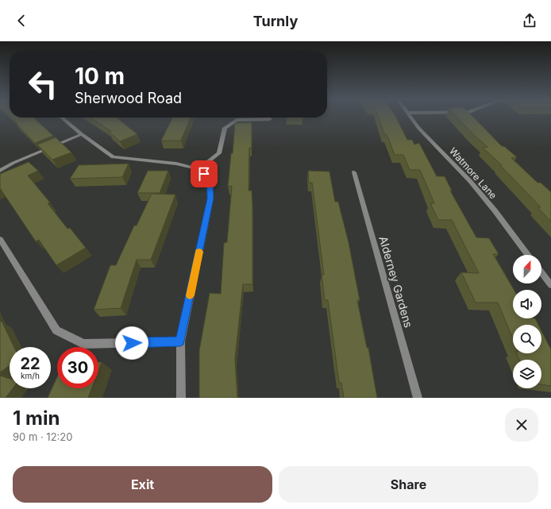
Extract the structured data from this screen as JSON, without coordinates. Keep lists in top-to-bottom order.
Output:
{
  "streets": {
    "street": ["Watmore Lane", "Alderney Gardens"]
  },
  "north": "top",
  "page": {
    "header": "Turnly",
    "turn": ["10 m", "Sherwood Road"],
    "speed": "22 km/h",
    "limit": "30",
    "heading": ["1 min", "90 m · 12:20"],
    "buttons": ["Exit", "Share"]
  }
}
